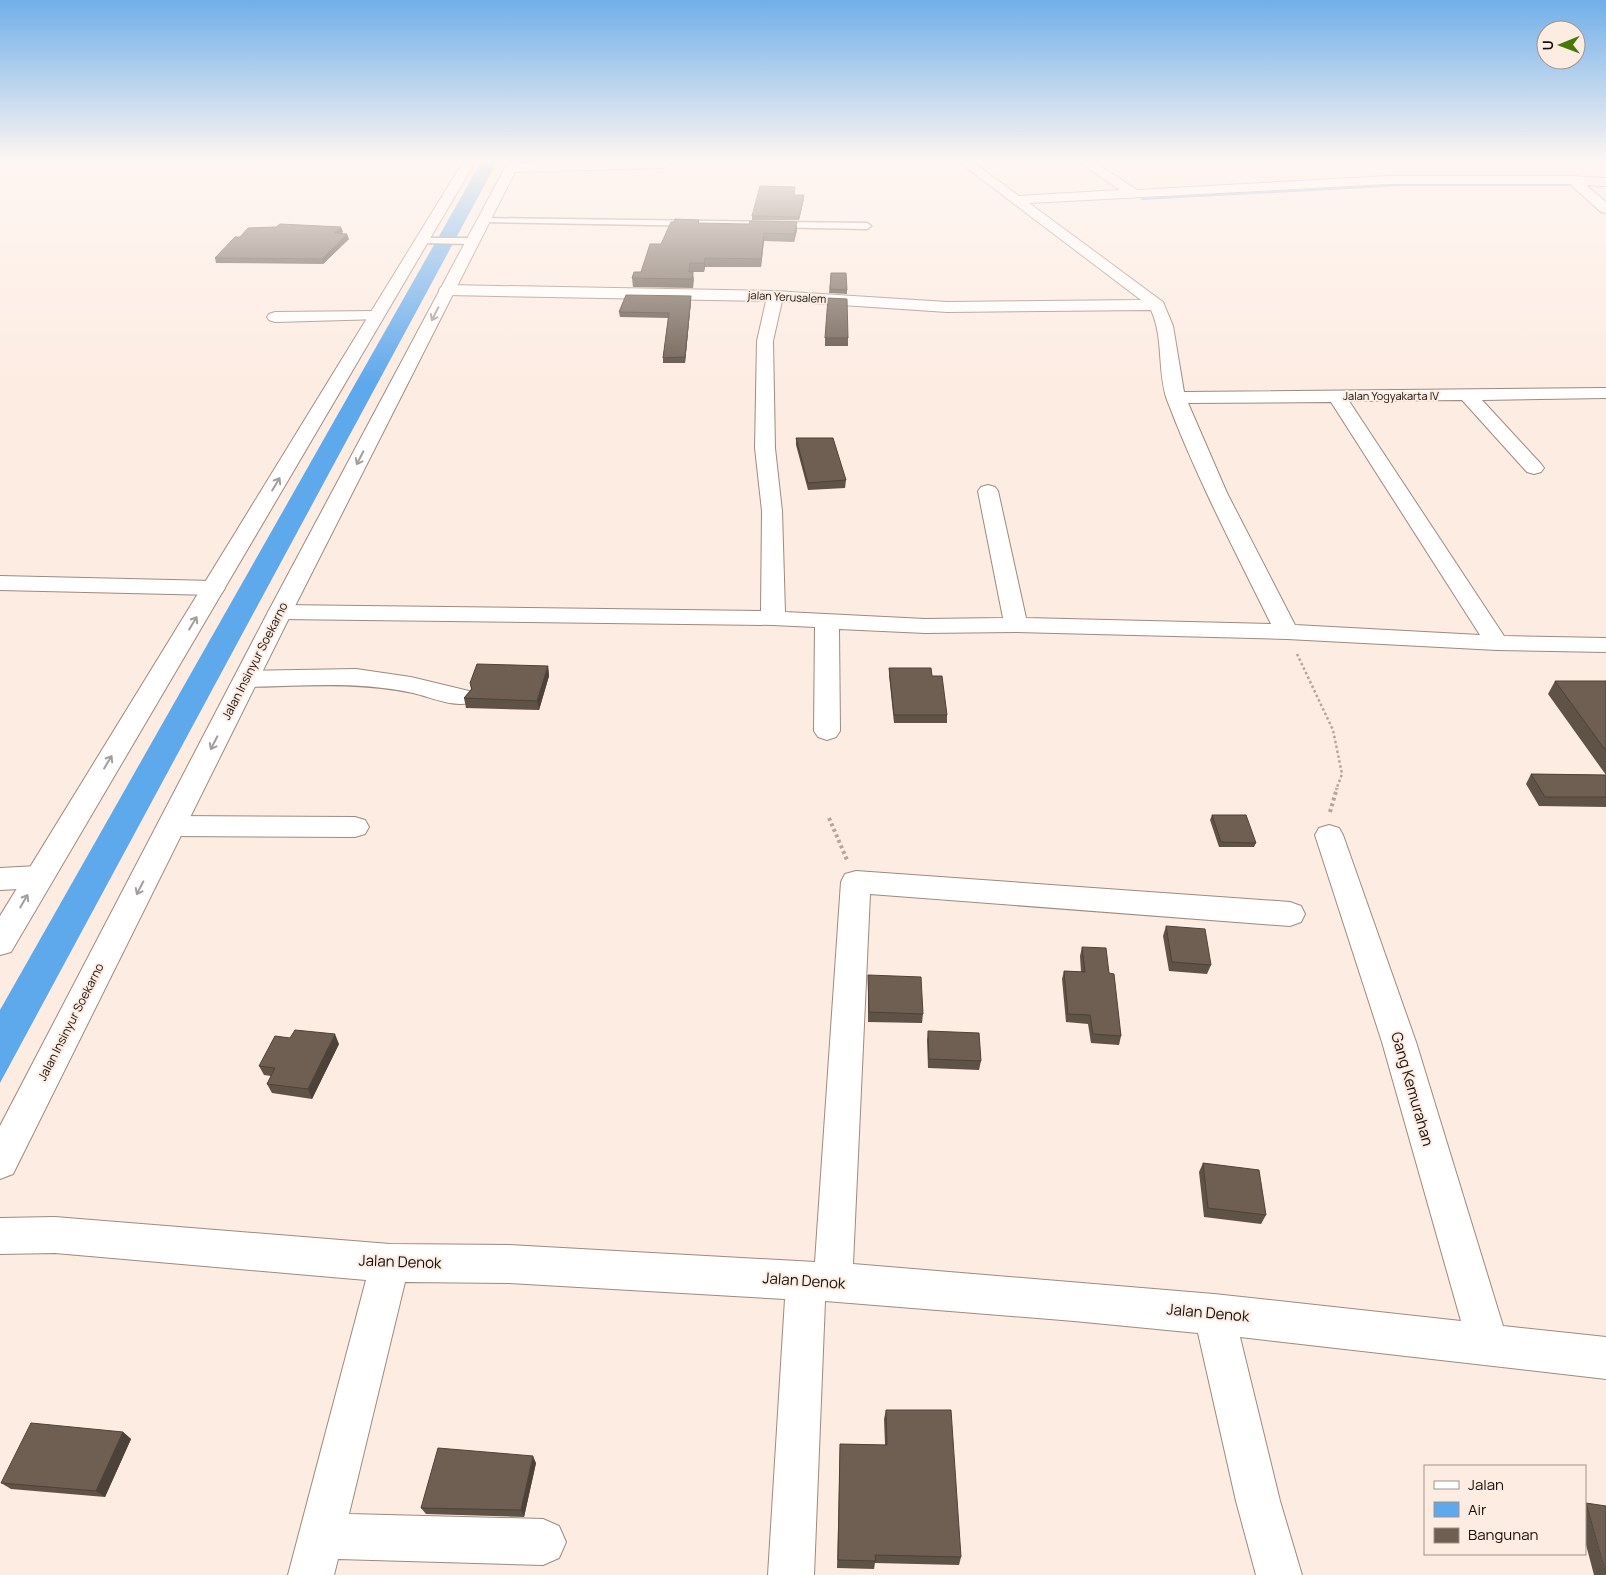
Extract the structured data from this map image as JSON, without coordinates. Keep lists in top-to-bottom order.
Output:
{
  "streets": {
    "street": [
      "jalan Yerusalem",
      "Jalan Yogyakarta IV",
      "Jalan Insinyur Soekarno",
      "Gang Kemurahan",
      "Jalan Denok"
    ]
  },
  "crossings": [
    ["jalan Yerusalem", "Jalan Insinyur Soekarno"],
    ["Gang Kemurahan", "Jalan Denok"]
  ],
  "legend": ["Jalan", "Air", "Bangunan"],
  "north": "left"
}
